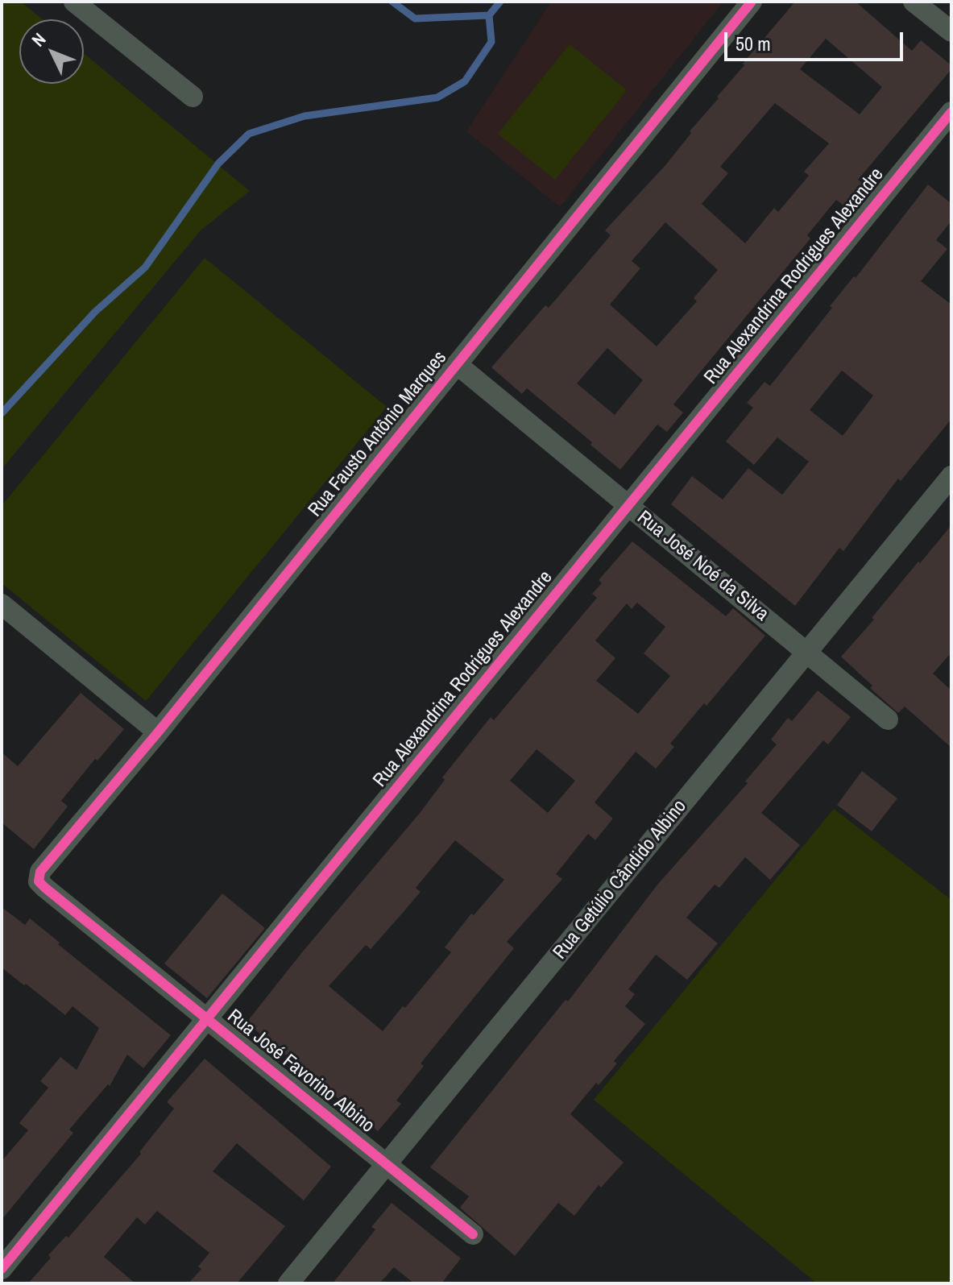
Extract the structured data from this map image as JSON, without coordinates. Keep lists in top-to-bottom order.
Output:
{
  "streets": {
    "street": [
      "Rua Alexandrina Rodrigues Alexandre",
      "Rua Fausto Antônio Marques",
      "Rua José Noé da Silva",
      "Rua Getúlio Cândido Albino",
      "Rua José Favorino Albino"
    ]
  },
  "crossings": [
    ["Rua Alexandrina Rodrigues Alexandre", "Rua José Noé da Silva"],
    ["Rua Alexandrina Rodrigues Alexandre", "Rua José Favorino Albino"],
    ["Rua Fausto Antônio Marques", "Rua José Noé da Silva"],
    ["Rua Fausto Antônio Marques", "Rua José Favorino Albino"],
    ["Rua José Noé da Silva", "Rua Getúlio Cândido Albino"],
    ["Rua Getúlio Cândido Albino", "Rua José Favorino Albino"]
  ],
  "scale_bar": "50 m",
  "north": "top left"
}
